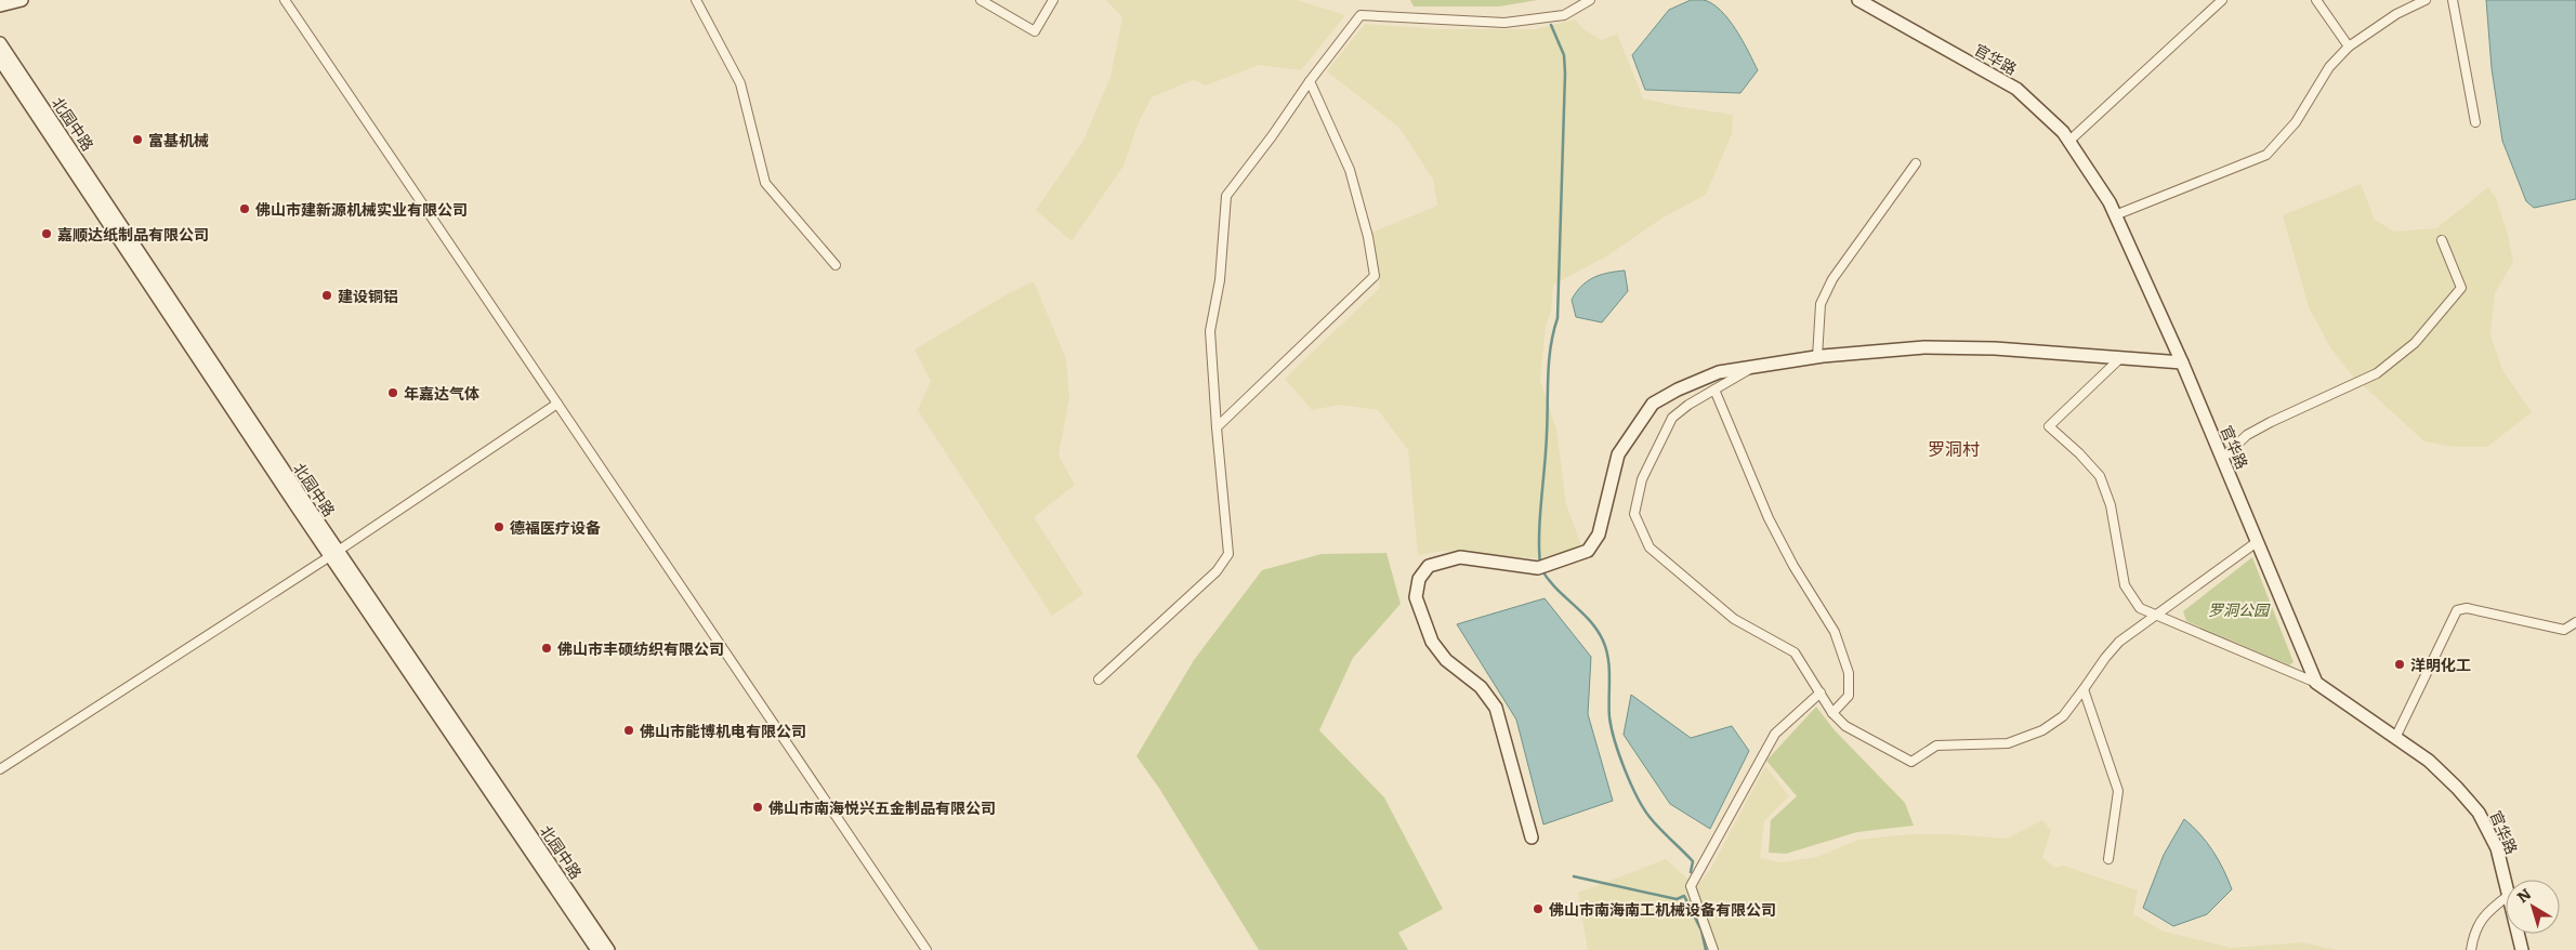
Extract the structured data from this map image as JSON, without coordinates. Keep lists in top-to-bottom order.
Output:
{
  "streets": {
    "street": ["官华路", "北园中路"]
  },
  "districts": ["罗洞村"],
  "parks": ["罗洞公园"],
  "places": [
    "富基机械",
    "佛山市建新源机械实业有限公司",
    "嘉顺达纸制品有限公司",
    "建设铜铝",
    "年嘉达气体",
    "德福医疗设备",
    "佛山市丰硕纺织有限公司",
    "洋明化工",
    "佛山市能博机电有限公司",
    "佛山市南海悦兴五金制品有限公司",
    "佛山市南海南工机械设备有限公司"
  ],
  "north": "top left"
}
